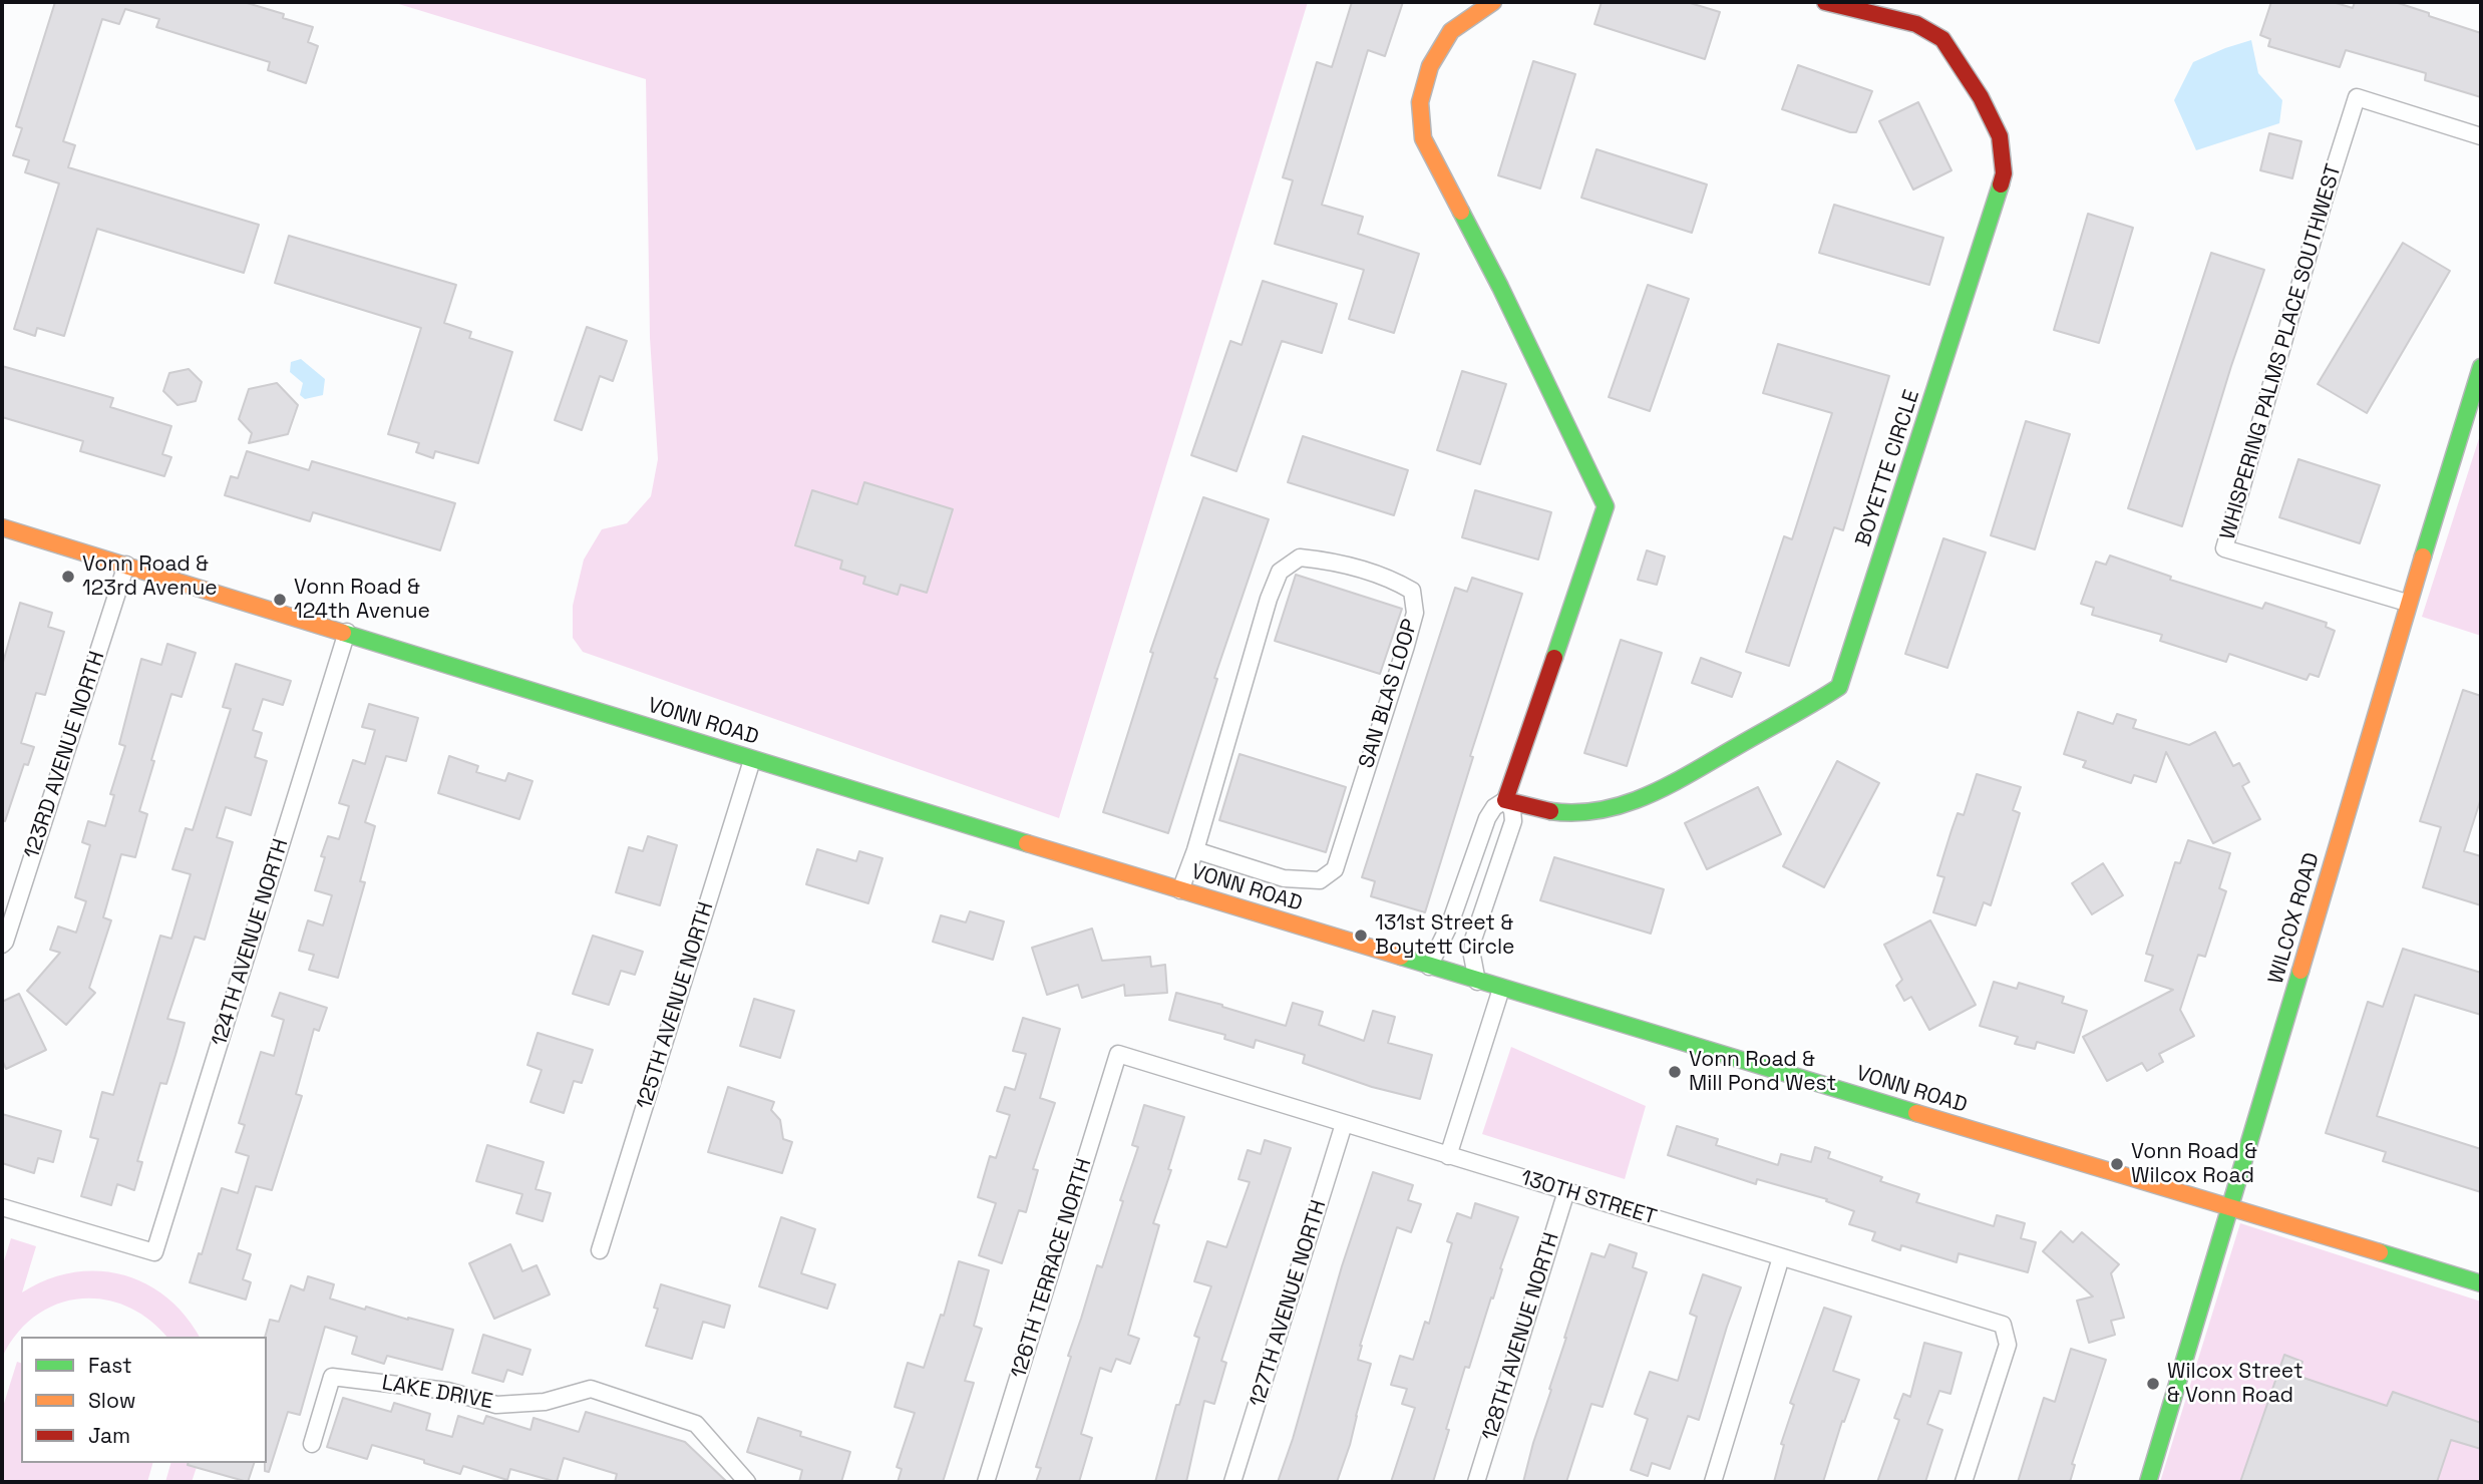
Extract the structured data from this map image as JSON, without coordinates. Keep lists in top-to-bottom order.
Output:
{
  "streets": {
    "street": [
      "WHISPERING PALMS PLACE SOUTHWEST",
      "BOYETTE CIRCLE",
      "SAN BLAS LOOP",
      "VONN ROAD",
      "123RD AVENUE NORTH",
      "WILCOX ROAD",
      "124TH AVENUE NORTH",
      "125TH AVENUE NORTH",
      "130TH STREET",
      "126TH TERRACE NORTH",
      "127TH AVENUE NORTH",
      "128TH AVENUE NORTH",
      "LAKE DRIVE"
    ]
  },
  "crossings": [
    ["WHISPERING PALMS PLACE SOUTHWEST", "WILCOX ROAD"],
    ["SAN BLAS LOOP", "VONN ROAD"],
    ["VONN ROAD", "123RD AVENUE NORTH"],
    ["VONN ROAD", "WILCOX ROAD"],
    ["VONN ROAD", "124TH AVENUE NORTH"],
    ["VONN ROAD", "125TH AVENUE NORTH"],
    ["130TH STREET", "126TH TERRACE NORTH"],
    ["130TH STREET", "127TH AVENUE NORTH"],
    ["130TH STREET", "128TH AVENUE NORTH"]
  ],
  "places": [
    "Vonn Road & 123rd Avenue",
    "Vonn Road & 124th Avenue",
    "131st Street & Boytett Circle",
    "Vonn Road & Mill Pond West",
    "Vonn Road & Wilcox Road",
    "Wilcox Street & Vonn Road"
  ],
  "legend": ["Fast", "Slow", "Jam"]
}
